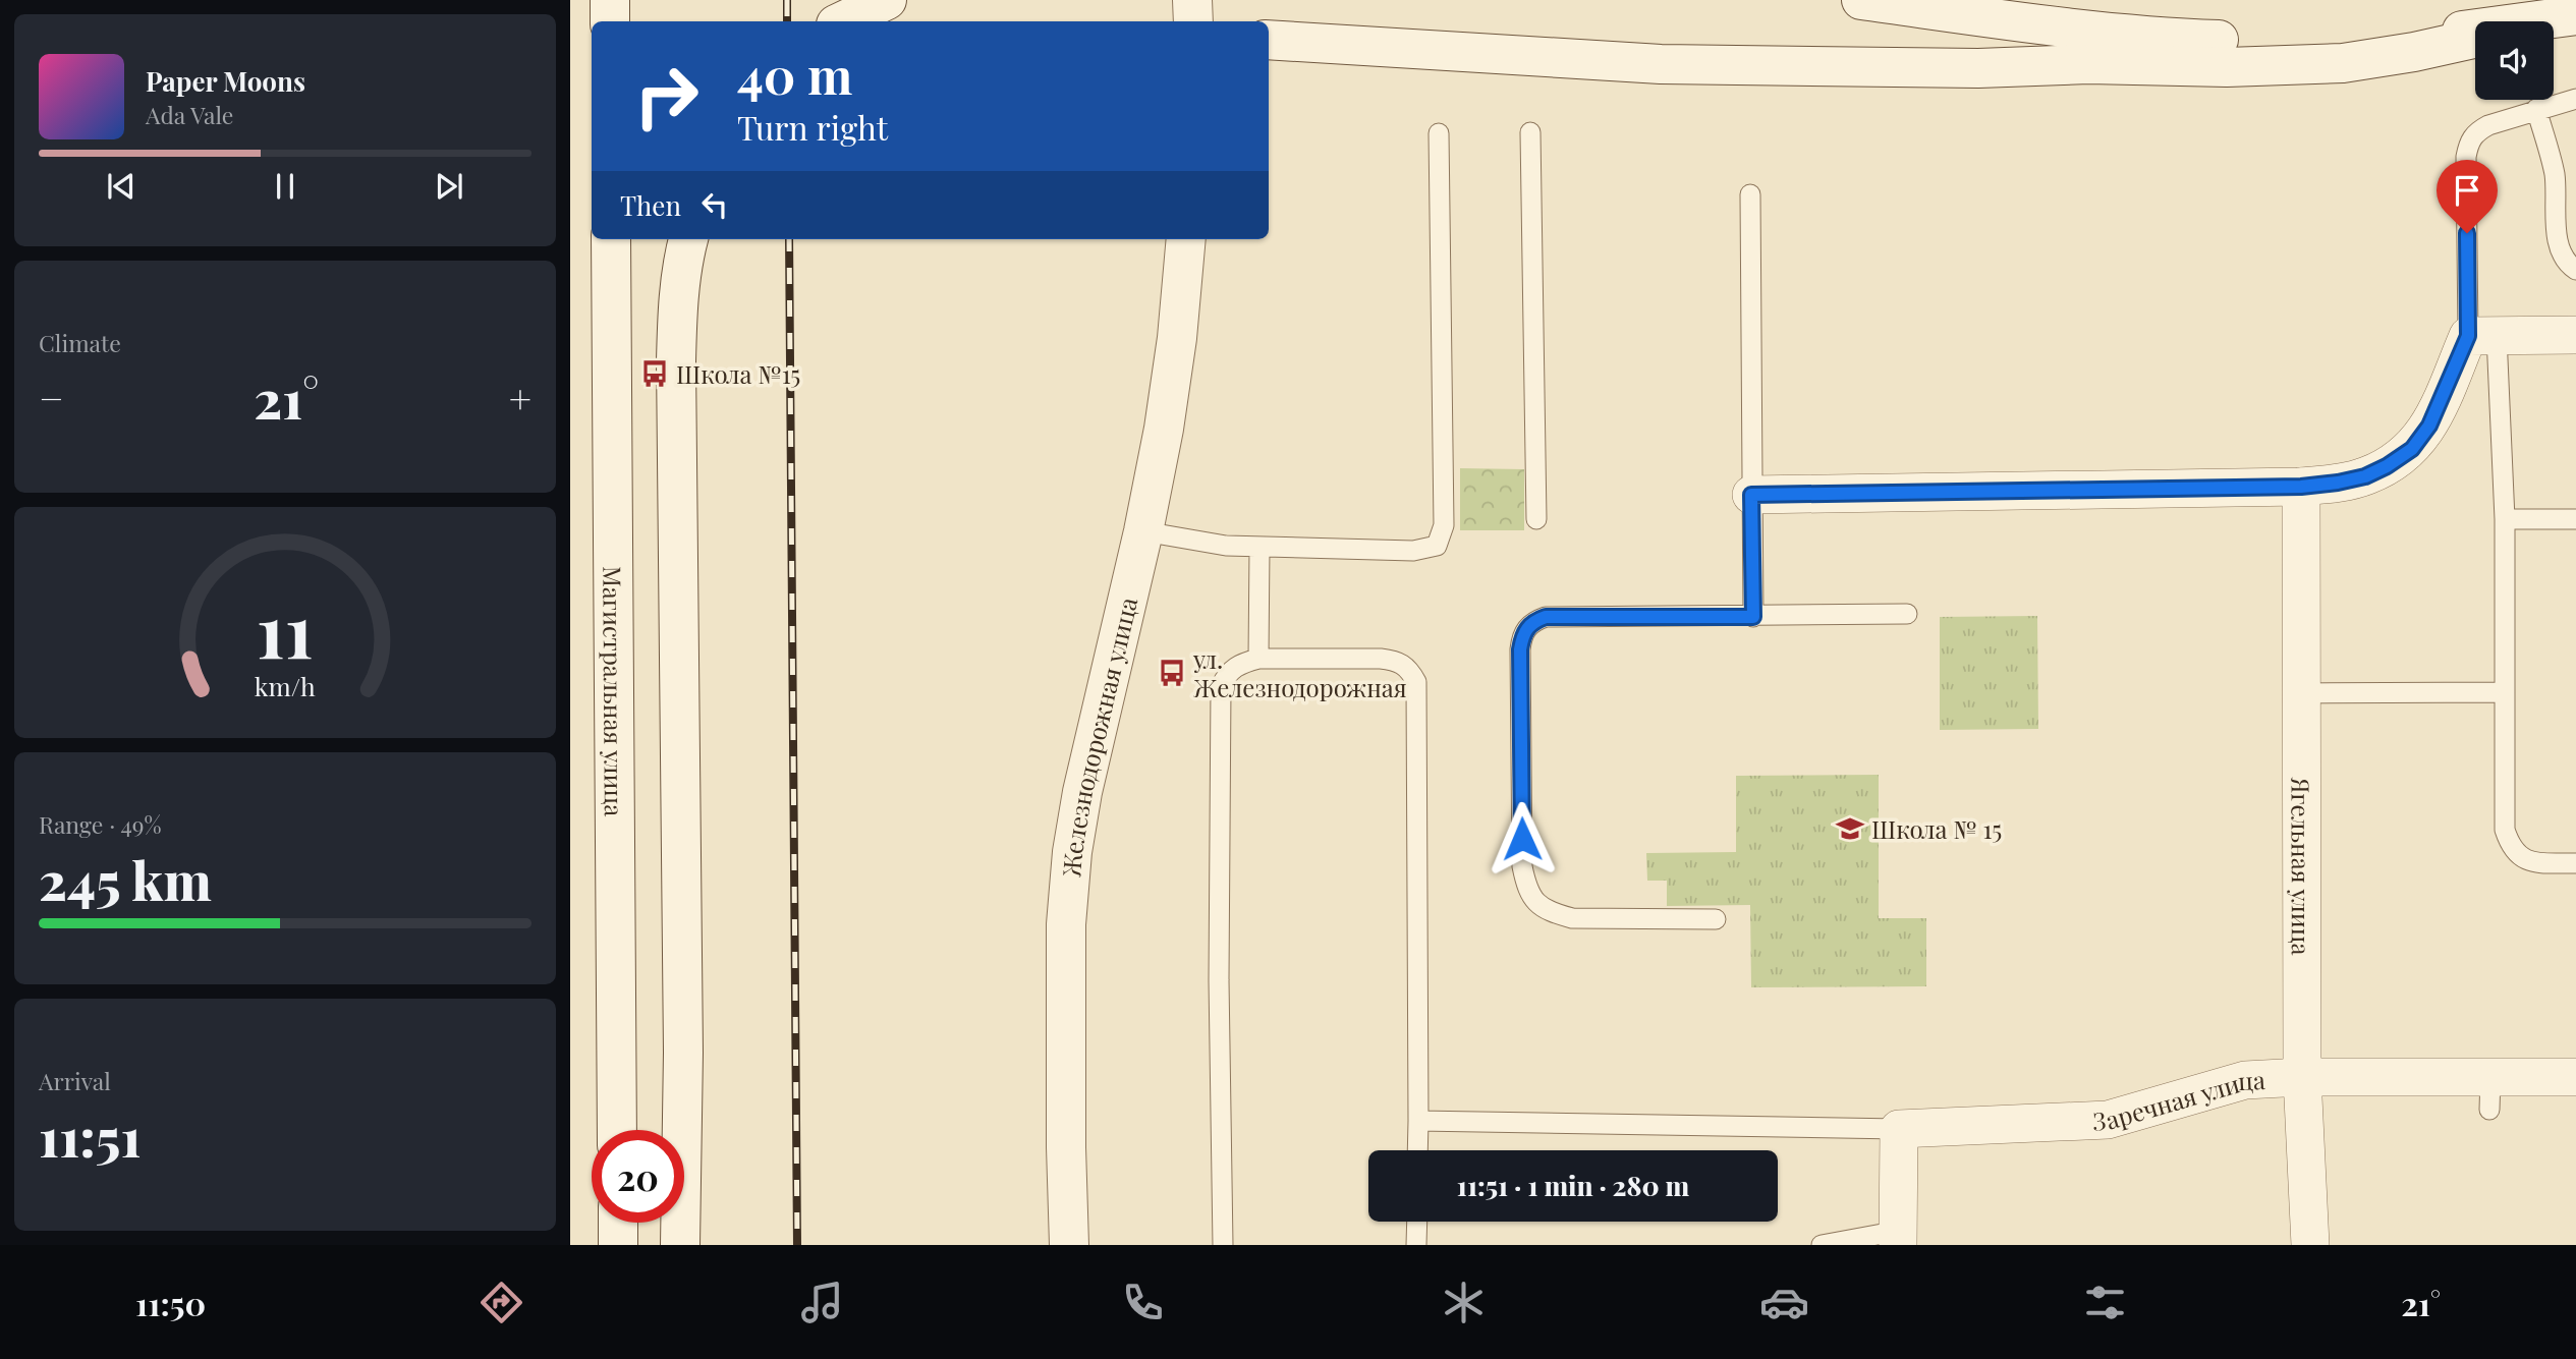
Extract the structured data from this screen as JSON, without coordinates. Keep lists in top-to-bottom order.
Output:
{
  "streets": {
    "main road": ["Магистральная улица", "Железнодорожная улица"],
    "street": ["Ягельная улица", "Заречная улица"]
  },
  "crossings": [
    ["Ягельная улица", "Заречная улица"]
  ],
  "places": {
    "bus stop": ["Школа №15", "ул. Железнодорожная"],
    "school or university": ["Школа № 15"]
  },
  "page": {
    "turn": ["40 m", "Turn right"],
    "song": ["Paper Moons", "Ada Vale"],
    "then": "Then",
    "tile": [
      "Climate",
      ["Range · 49%", "245 km"],
      ["Arrival", "11:51"]
    ],
    "heat": ["−", "21°", "+"],
    "limit": "20",
    "trip": "11:51 · 1 min · 280 m",
    "tabs": ["11:50", "21°"],
    "gauge": ["11", "km/h"]
  }
}
